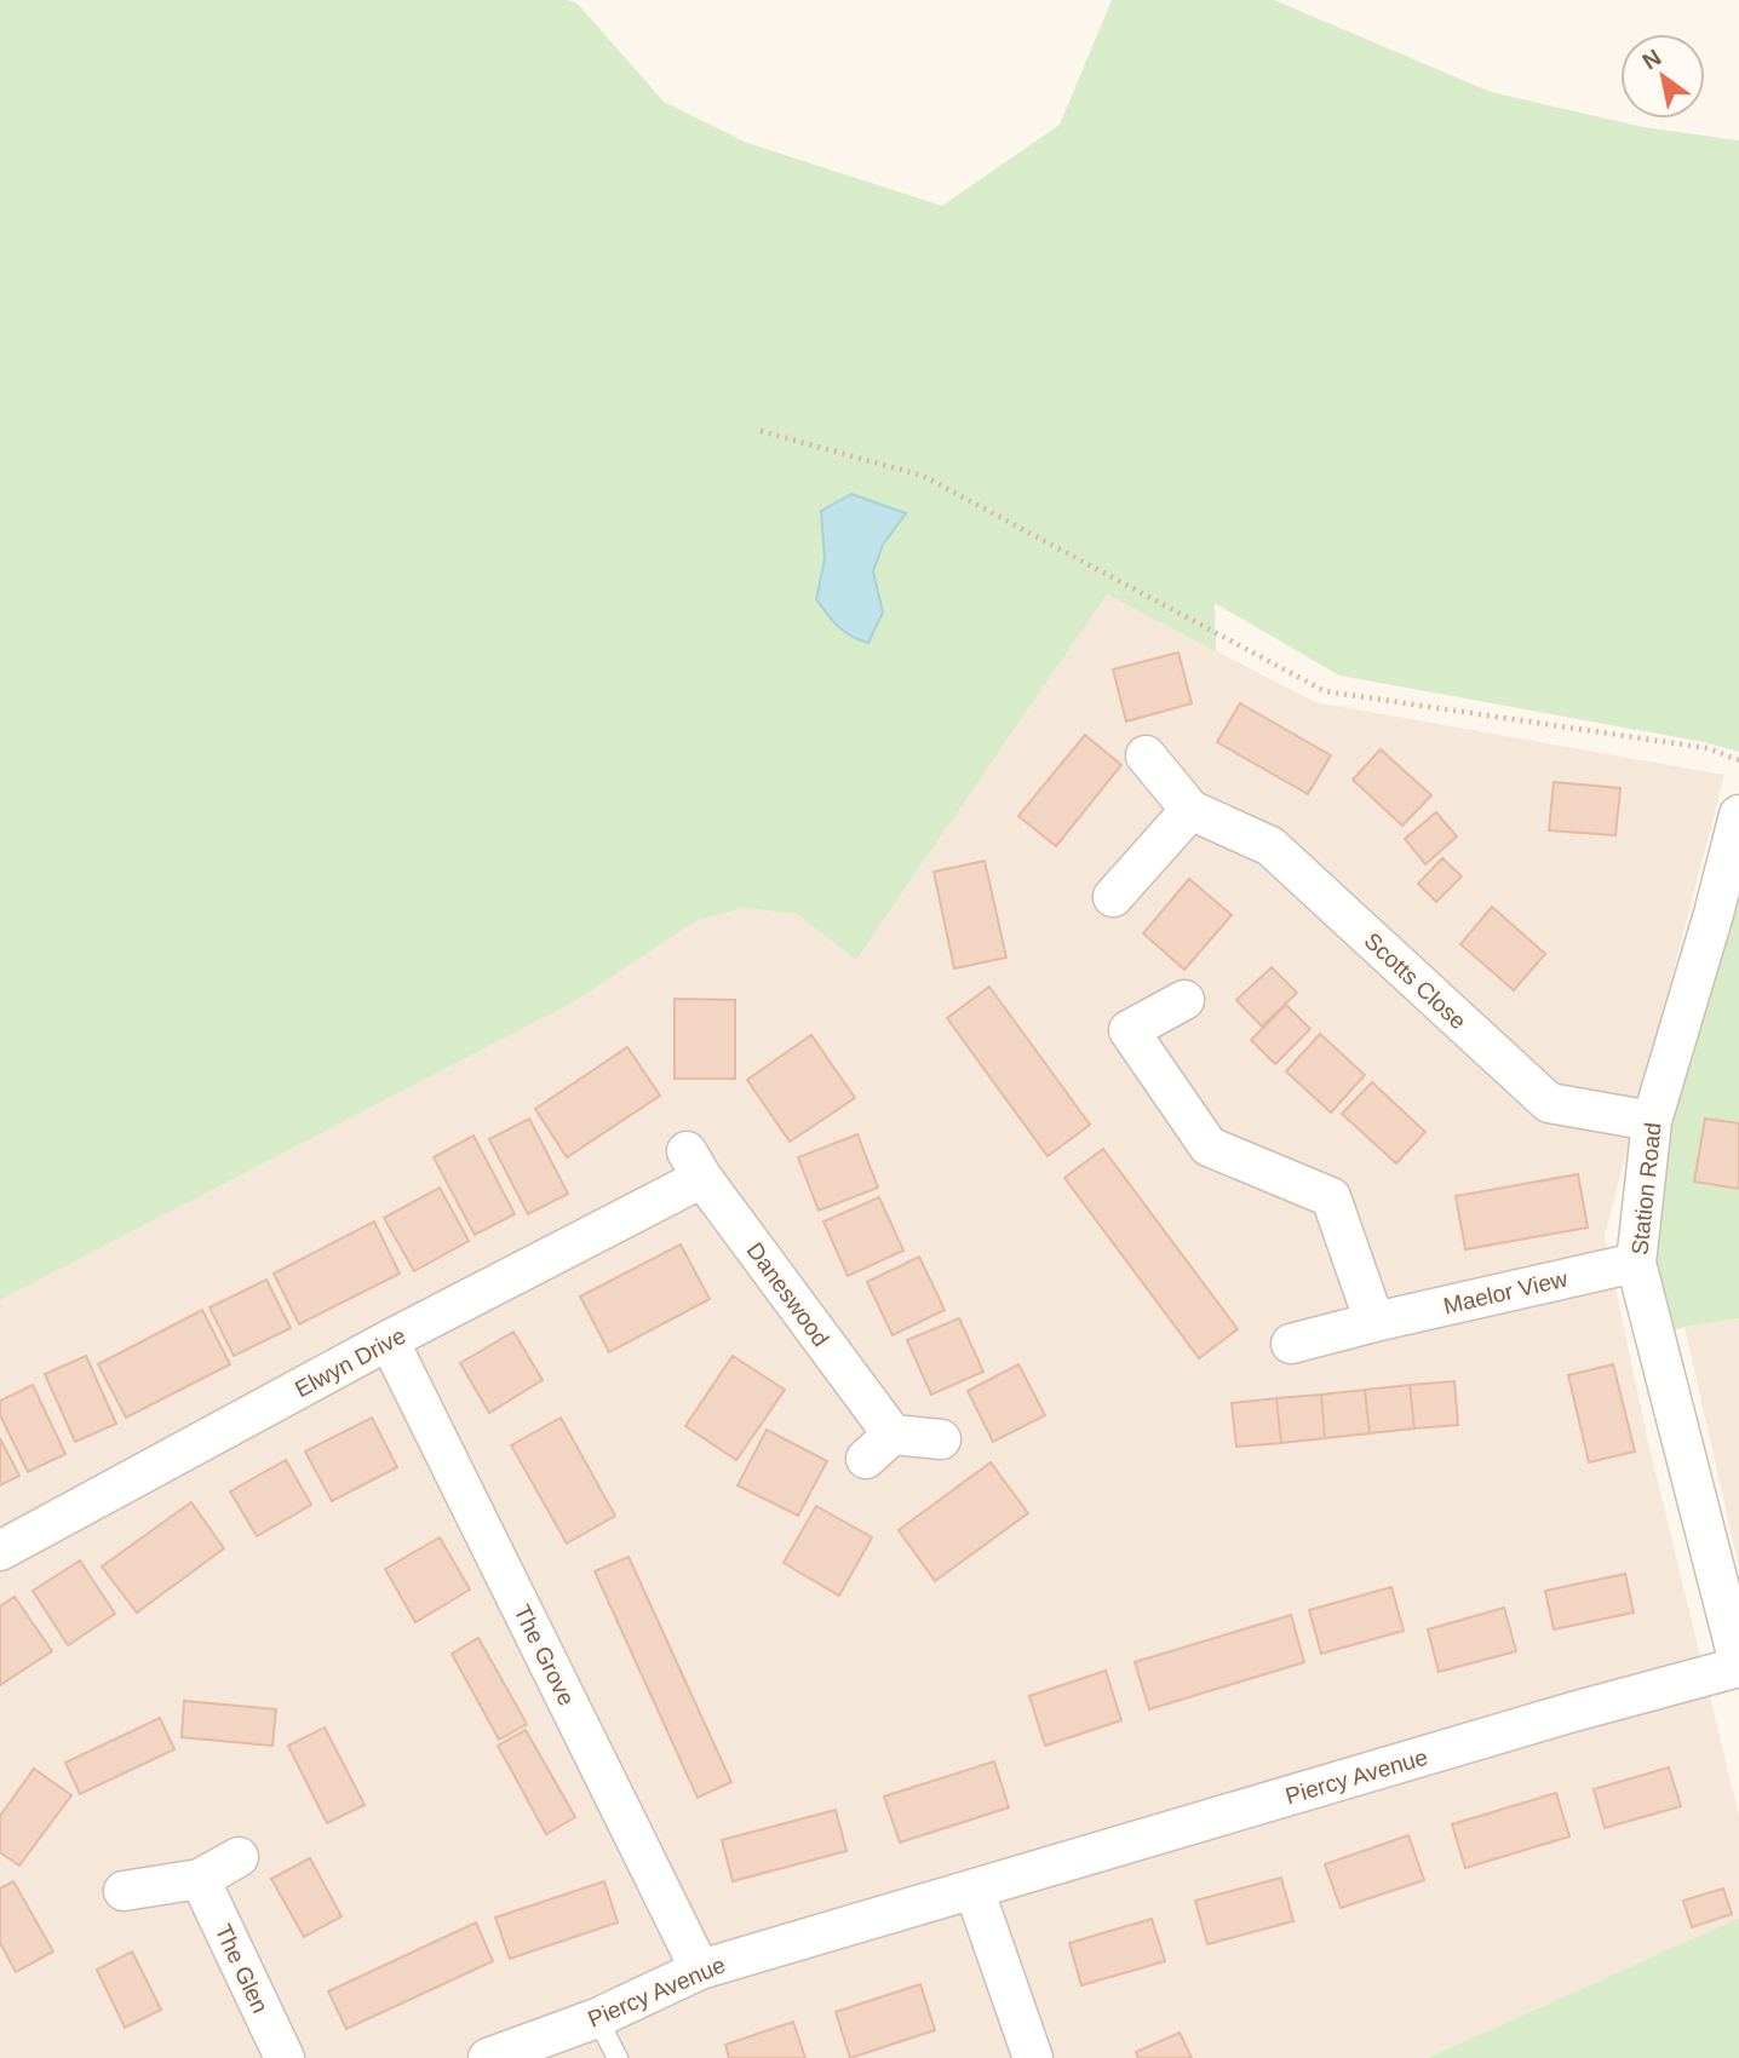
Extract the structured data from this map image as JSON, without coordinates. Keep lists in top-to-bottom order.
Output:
{
  "streets": {
    "street": [
      "Scotts Close",
      "Station Road",
      "Maelor View",
      "Daneswood",
      "Elwyn Drive",
      "The Grove",
      "Piercy Avenue",
      "The Glen"
    ]
  },
  "crossings": [
    ["Scotts Close", "Station Road"],
    ["Station Road", "Maelor View"],
    ["Station Road", "Piercy Avenue"],
    ["Daneswood", "Elwyn Drive"],
    ["Elwyn Drive", "The Grove"],
    ["The Grove", "Piercy Avenue"]
  ],
  "north": "top left"
}
